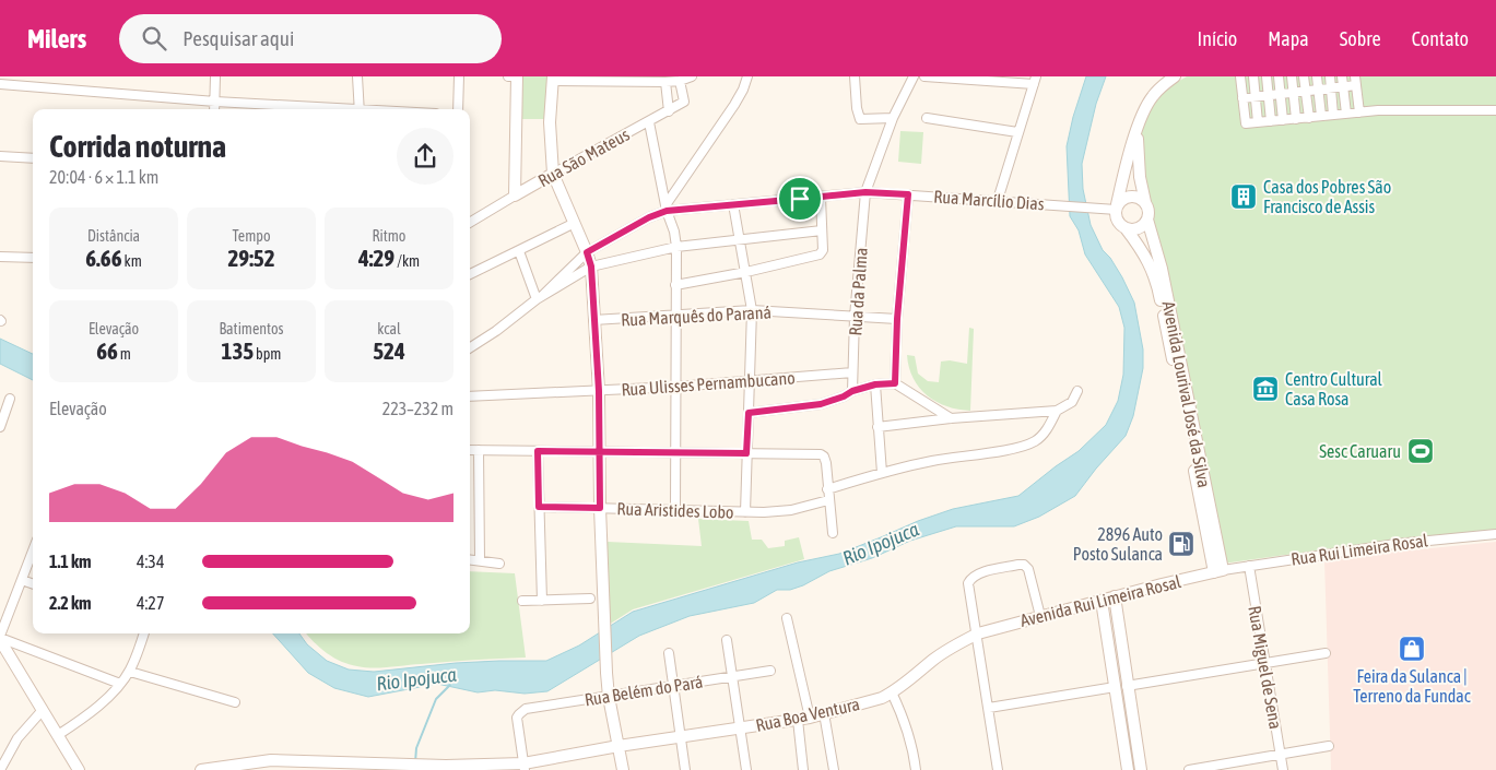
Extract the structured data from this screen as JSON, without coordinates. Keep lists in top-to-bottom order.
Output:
{
  "streets": {
    "street": [
      "Rua São Mateus",
      "Rua Marcílio Dias",
      "Rua da Palma",
      "Rua Marquês do Paraná",
      "Rua Ulisses Pernambucano",
      "Avenida Lourival José da Silva",
      "Rua Aristides Lobo",
      "Rua Rui Limeira Rosal",
      "Avenida Rui Limeira Rosal",
      "Rua Miguel de Sena",
      "Rua Belém do Pará",
      "Rua Boa Ventura"
    ]
  },
  "crossings": [
    ["Rua Marcílio Dias", "Rua da Palma"],
    ["Rua Marcílio Dias", "Avenida Lourival José da Silva"],
    ["Rua da Palma", "Rua Marquês do Paraná"],
    ["Rua da Palma", "Rua Ulisses Pernambucano"],
    ["Avenida Lourival José da Silva", "Rua Rui Limeira Rosal"],
    ["Avenida Lourival José da Silva", "Avenida Rui Limeira Rosal"],
    ["Rua Rui Limeira Rosal", "Avenida Rui Limeira Rosal"],
    ["Rua Rui Limeira Rosal", "Rua Miguel de Sena"],
    ["Avenida Rui Limeira Rosal", "Rua Boa Ventura"],
    ["Rua Belém do Pará", "Rua Boa Ventura"]
  ],
  "water": ["Rio Ipojuca"],
  "places": {
    "building": ["Casa dos Pobres São Francisco de Assis"],
    "museum": ["Centro Cultural Casa Rosa"],
    "sports": ["Sesc Caruaru"],
    "fuel station": ["2896 Auto Posto Sulanca"],
    "shop": ["Feira da Sulanca | Terreno da Fundac"]
  },
  "page": {
    "header": "Milers",
    "search": "Pesquisar aqui",
    "nav": [
      "Início",
      "Mapa",
      "Sobre",
      "Contato"
    ],
    "heading": ["Corrida noturna", "20:04 · 6 × 1.1 km"],
    "stats": [
      ["Distância", "6.66 km"],
      ["Tempo", "29:52"],
      ["Ritmo", "4:29 /km"],
      ["Elevação", "66 m"],
      ["Batimentos", "135 bpm"],
      ["kcal", "524"]
    ],
    "chart": ["Elevação", "223–232 m"],
    "list": [
      {
        "name": "1.1 km",
        "note": "4:34"
      },
      {
        "name": "2.2 km",
        "note": "4:27"
      }
    ]
  }
}
